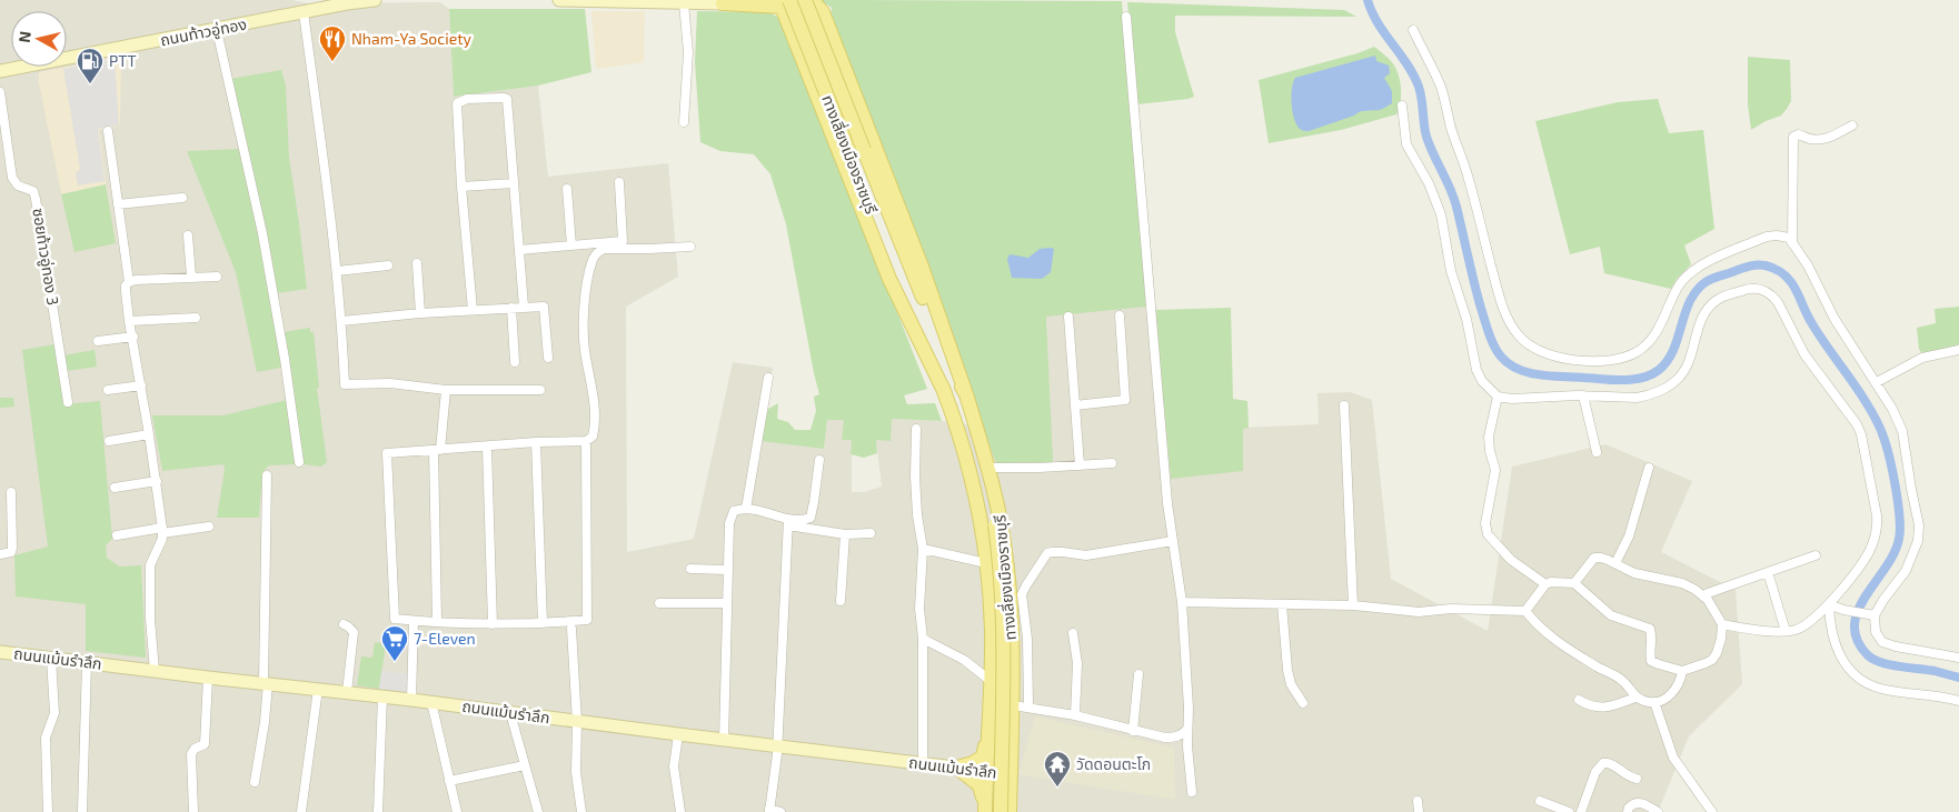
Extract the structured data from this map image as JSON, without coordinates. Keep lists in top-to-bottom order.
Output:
{
  "streets": {
    "main road": ["ทางเลี่ยงเมืองราชบุรี"],
    "street": ["ถนนท้าวอู่ทอง", "ซอยท้าวอู่ทอง 3", "ถนนแม้นรำลึก"]
  },
  "crossings": [
    ["ทางเลี่ยงเมืองราชบุรี", "ถนนแม้นรำลึก"]
  ],
  "places": {
    "restaurant": ["Nham-Ya Society"],
    "fuel station": ["PTT"],
    "supermarket": ["7-Eleven"],
    "temple": ["วัดดอนตะโก"]
  },
  "north": "left"
}
